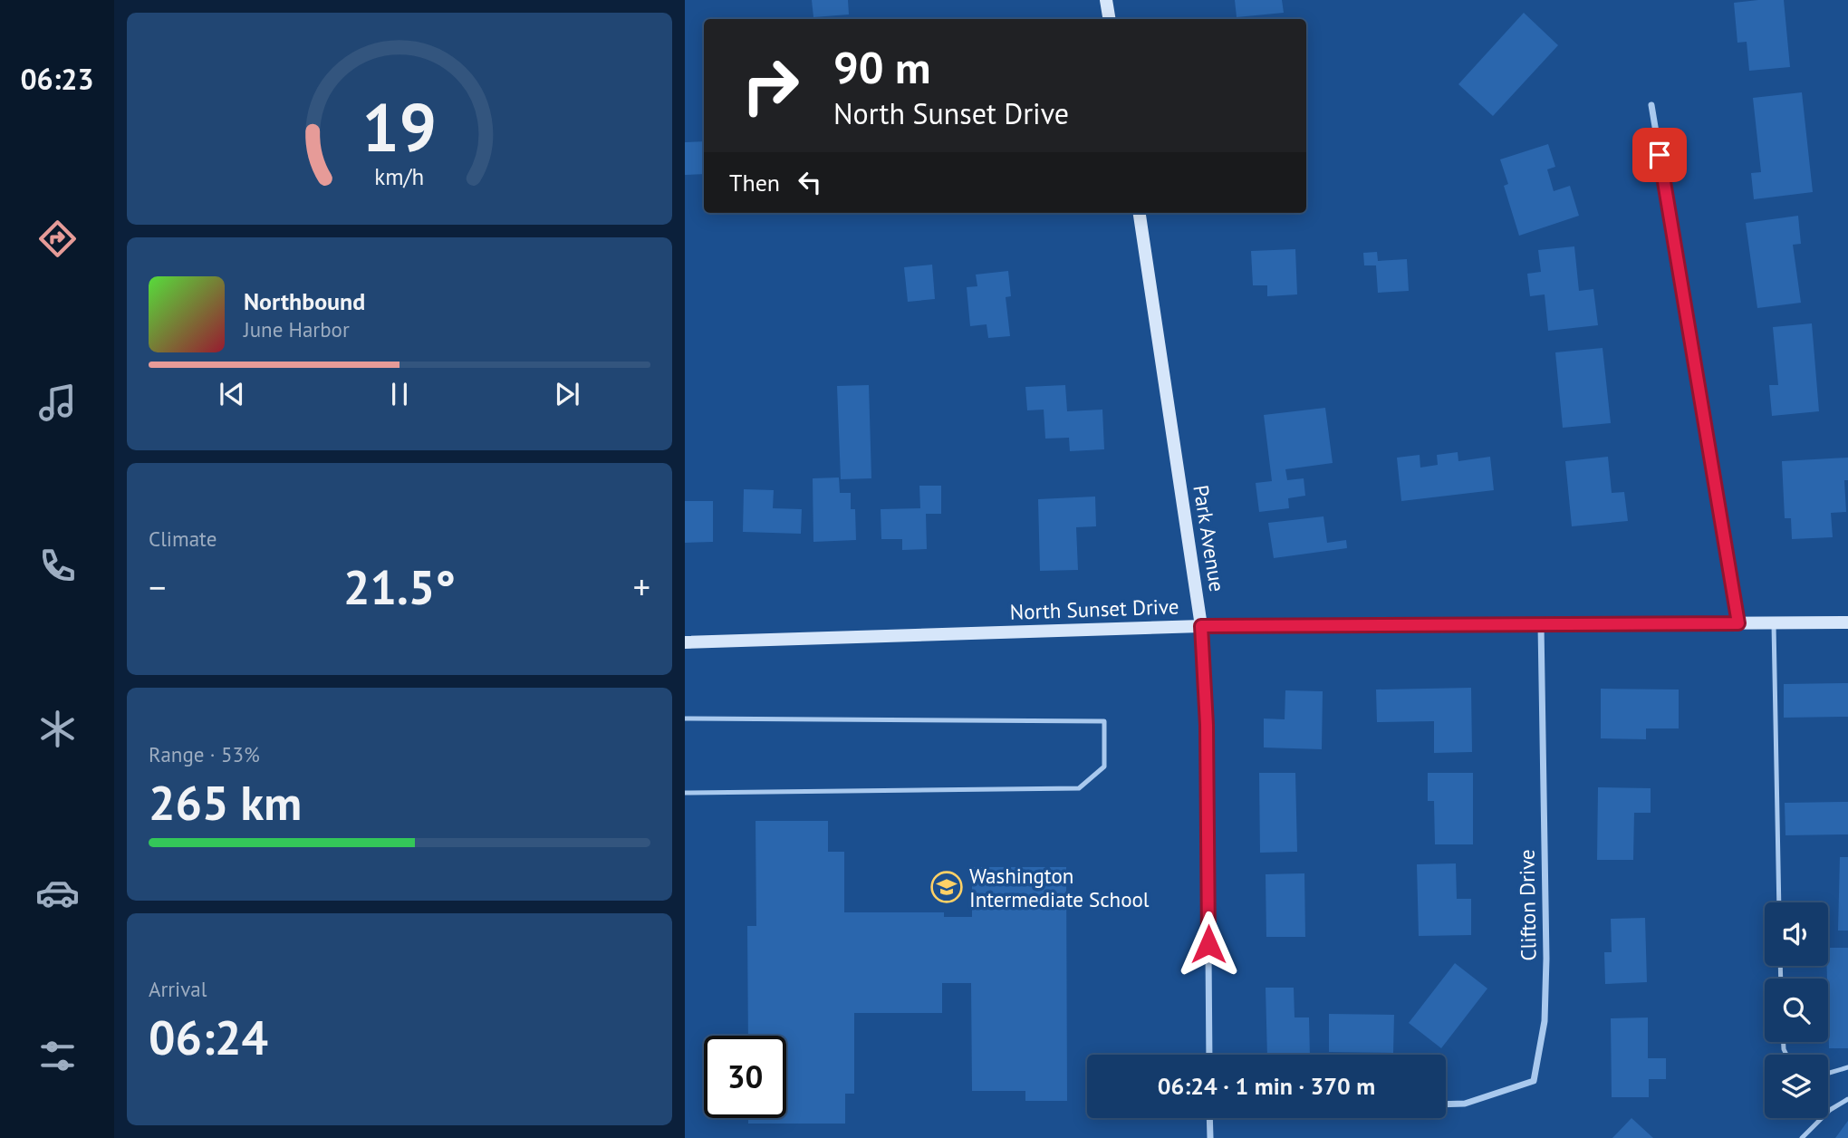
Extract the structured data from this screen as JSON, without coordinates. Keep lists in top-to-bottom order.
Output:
{
  "streets": {
    "main road": ["Park Avenue", "North Sunset Drive"],
    "street": ["Clifton Drive"]
  },
  "crossings": [
    ["Park Avenue", "North Sunset Drive"],
    ["North Sunset Drive", "Clifton Drive"]
  ],
  "places": {
    "school or university": ["Washington Intermediate School"]
  },
  "page": {
    "tabs": "06:23",
    "turn": ["90 m", "North Sunset Drive"],
    "then": "Then",
    "song": ["Northbound", "June Harbor"],
    "tile": [
      "Climate",
      ["Range · 53%", "265 km"],
      ["Arrival", "06:24"]
    ],
    "heat": ["−", "21.5°", "+"],
    "limit": "30",
    "trip": "06:24 · 1 min · 370 m",
    "gauge": ["19", "km/h"]
  }
}
